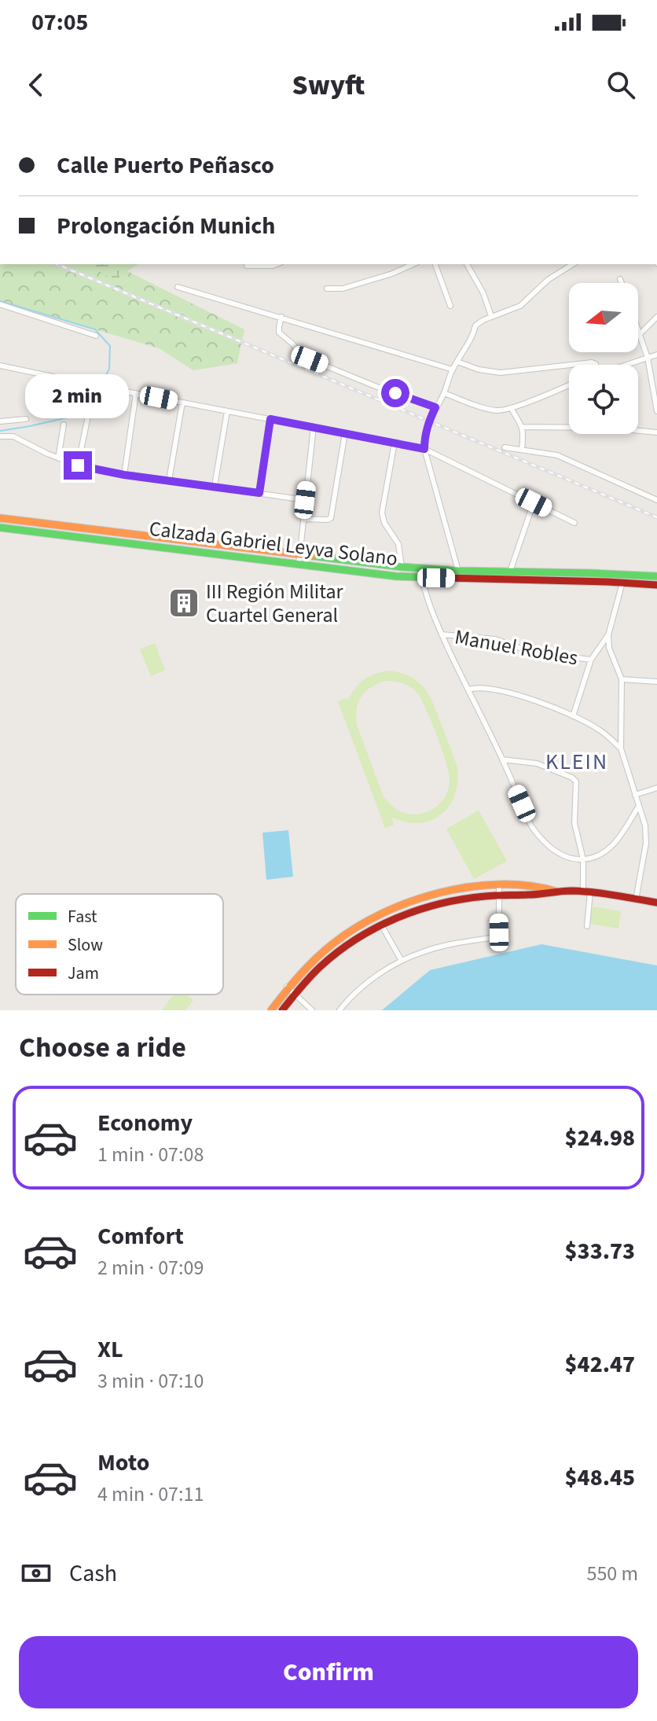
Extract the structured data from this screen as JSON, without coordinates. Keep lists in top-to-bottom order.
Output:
{
  "streets": {
    "main road": ["Calzada Gabriel Leyva Solano"],
    "street": ["Manuel Robles"]
  },
  "districts": ["KLEIN"],
  "places": {
    "building": ["III Región Militar Cuartel General"]
  },
  "legend": ["Fast", "Slow", "Jam"],
  "north": "left",
  "page": {
    "status": "07:05",
    "header": "Swyft",
    "banner": ["Calle Puerto Peñasco", "Prolongación Munich"],
    "bubble": "2 min",
    "heading": "Choose a ride",
    "list": [
      {
        "name": "Economy",
        "note": "1 min · 07:08",
        "value": "$24.98"
      },
      {
        "name": "Comfort",
        "note": "2 min · 07:09",
        "value": "$33.73"
      },
      {
        "name": "XL",
        "note": "3 min · 07:10",
        "value": "$42.47"
      },
      {
        "name": "Moto",
        "note": "4 min · 07:11",
        "value": "$48.45"
      }
    ],
    "pay": ["Cash", "550 m"],
    "buttons": "Confirm"
  }
}
